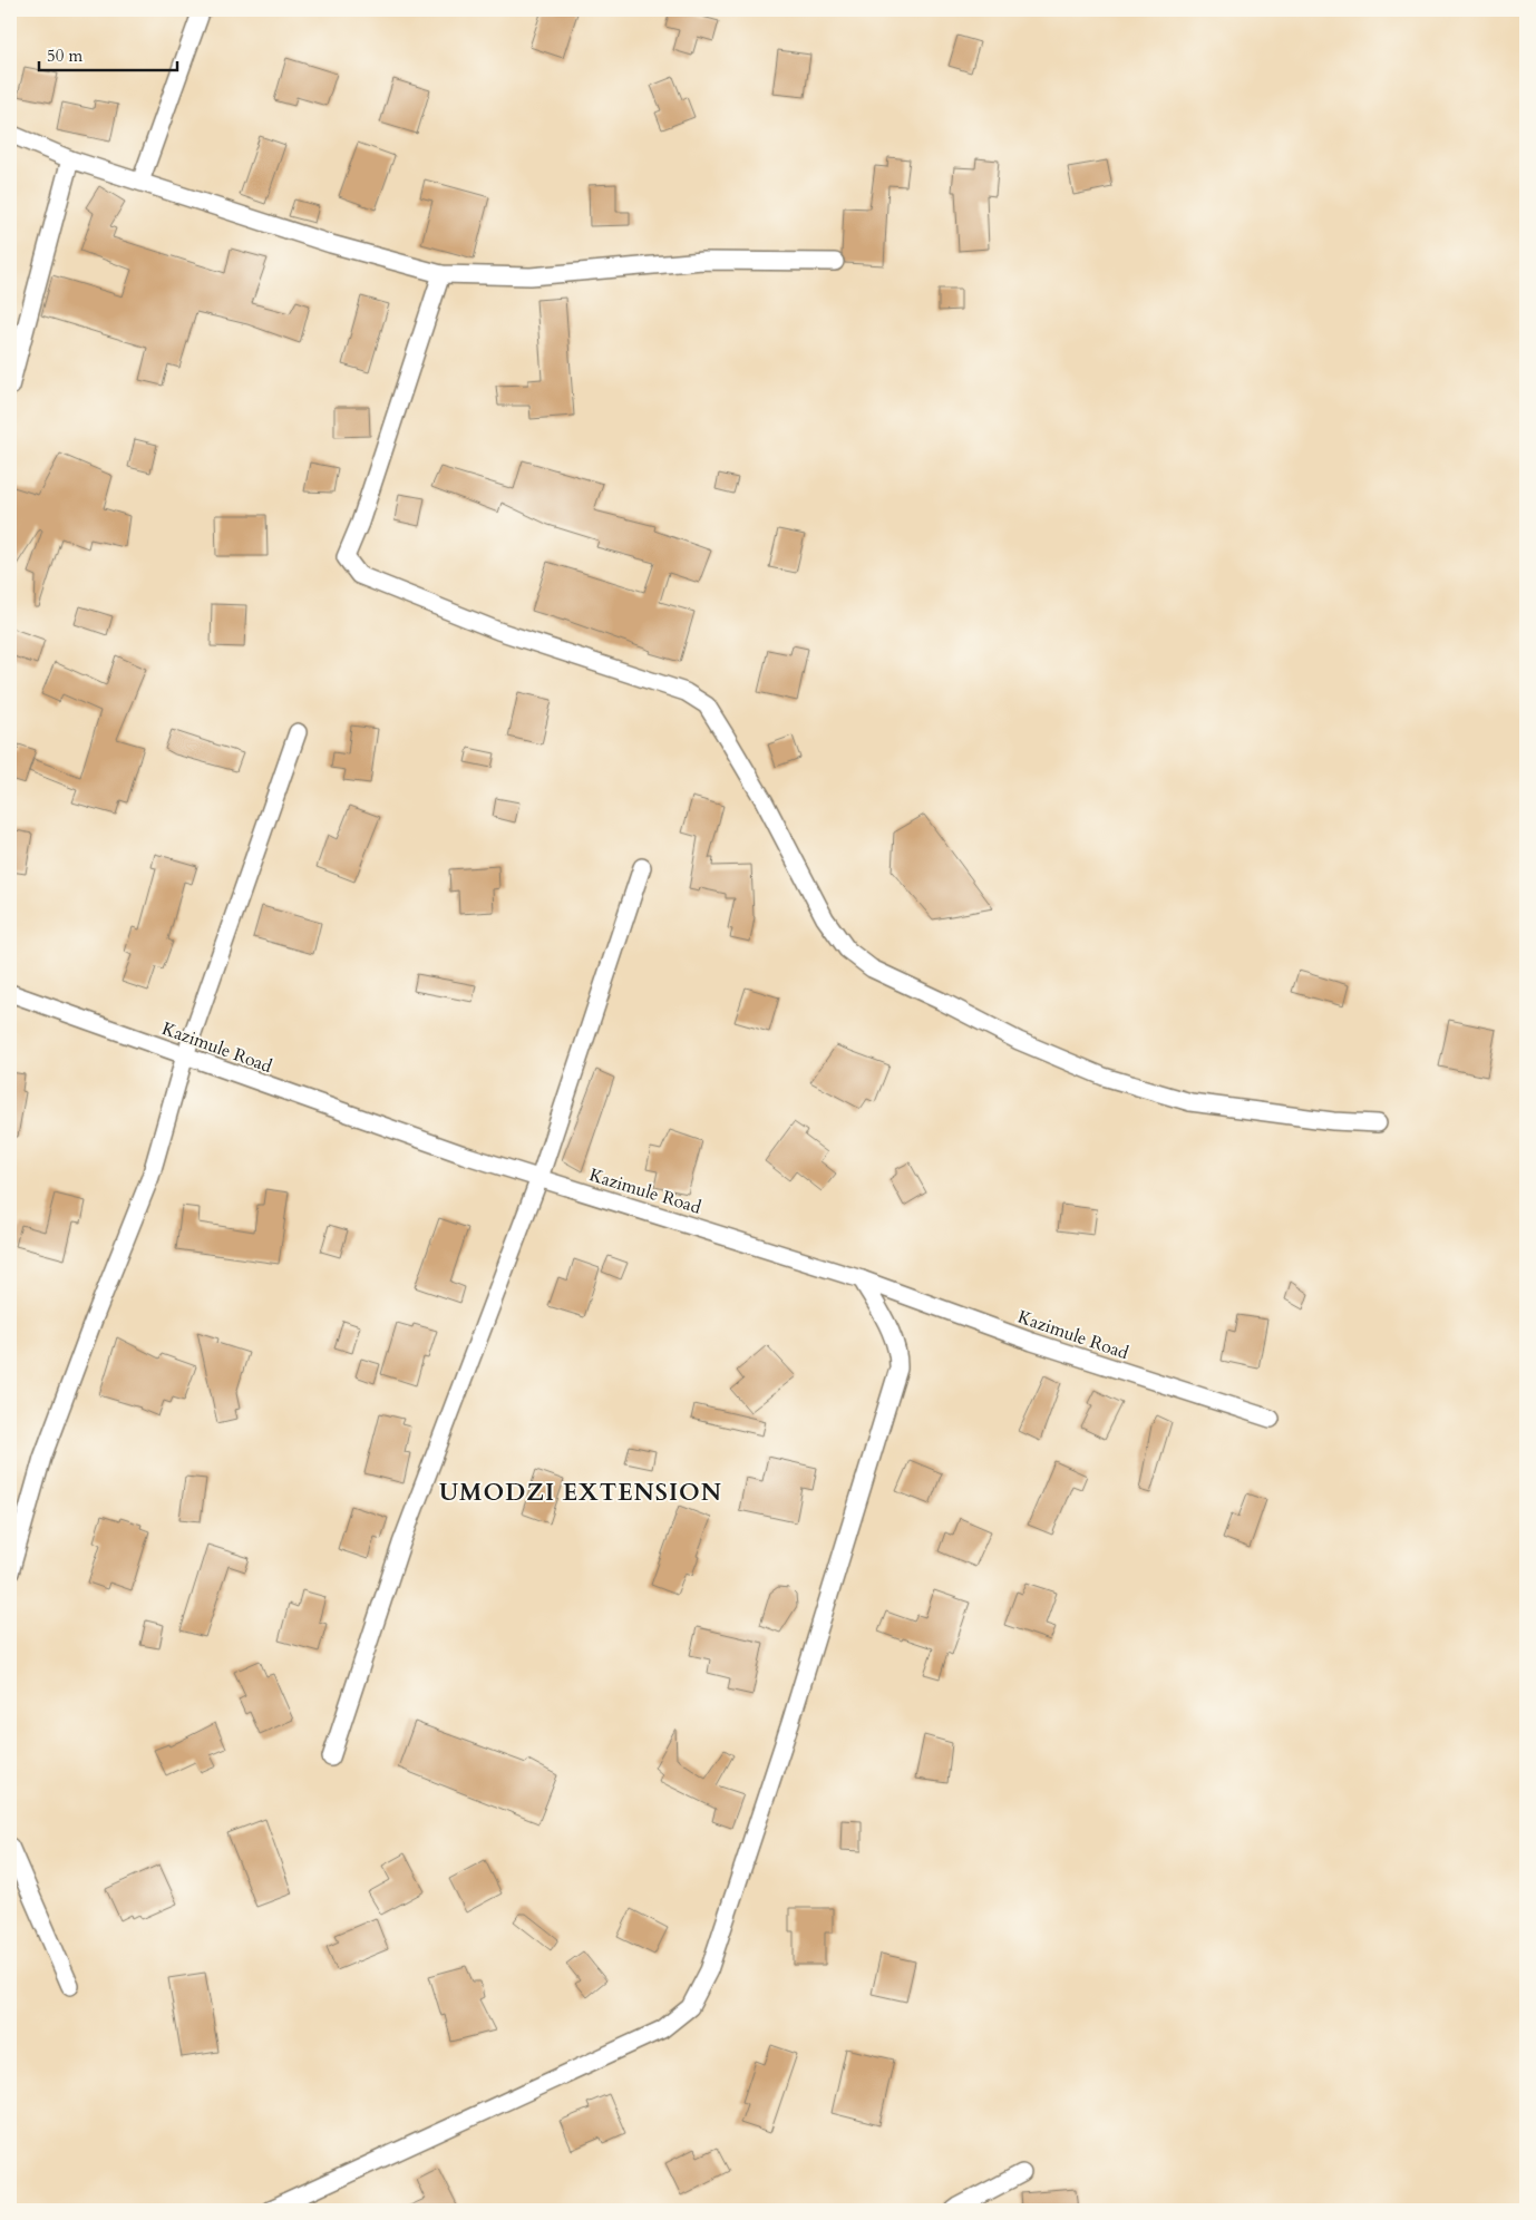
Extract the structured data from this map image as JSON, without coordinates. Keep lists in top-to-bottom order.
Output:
{
  "streets": {
    "street": ["Kazimule Road"]
  },
  "districts": ["UMODZI EXTENSION"],
  "scale_bar": "50 m"
}
